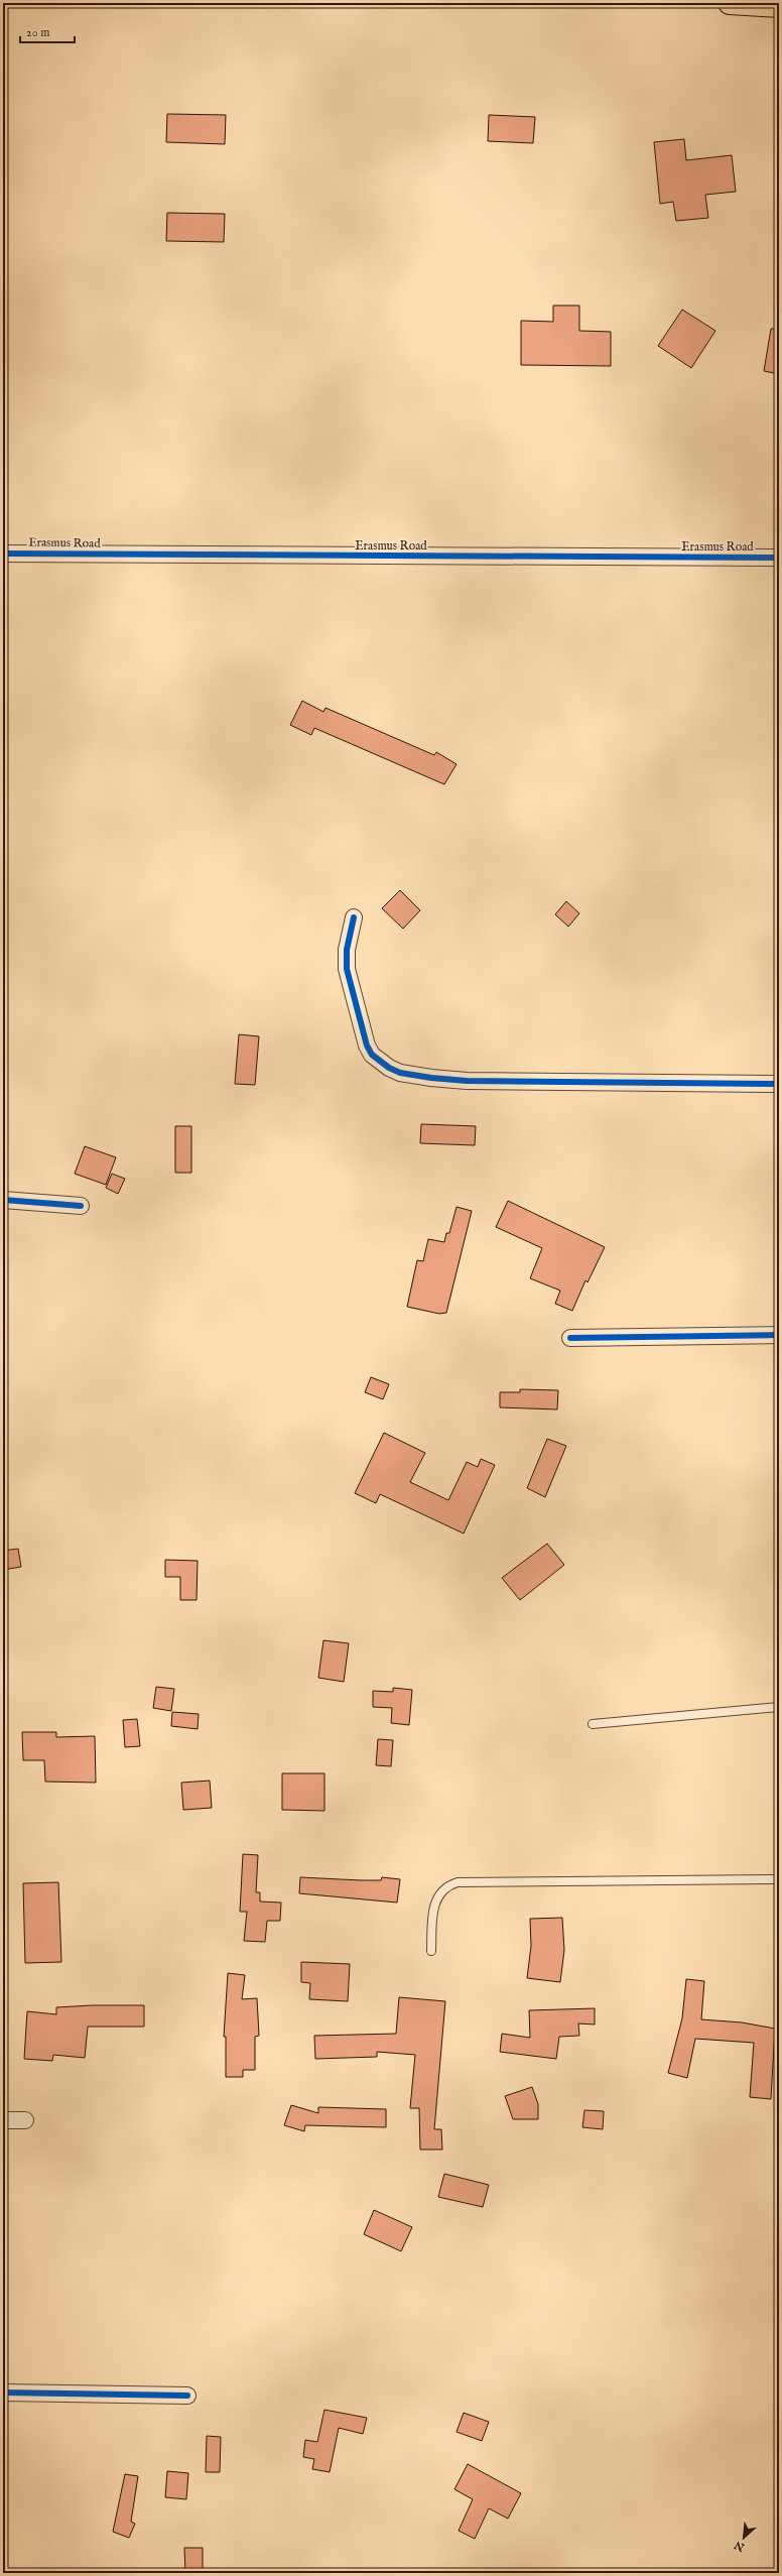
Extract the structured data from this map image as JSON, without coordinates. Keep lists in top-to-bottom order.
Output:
{
  "streets": {
    "street": ["Erasmus Road"]
  },
  "scale_bar": "20 m",
  "north": "bottom left"
}
